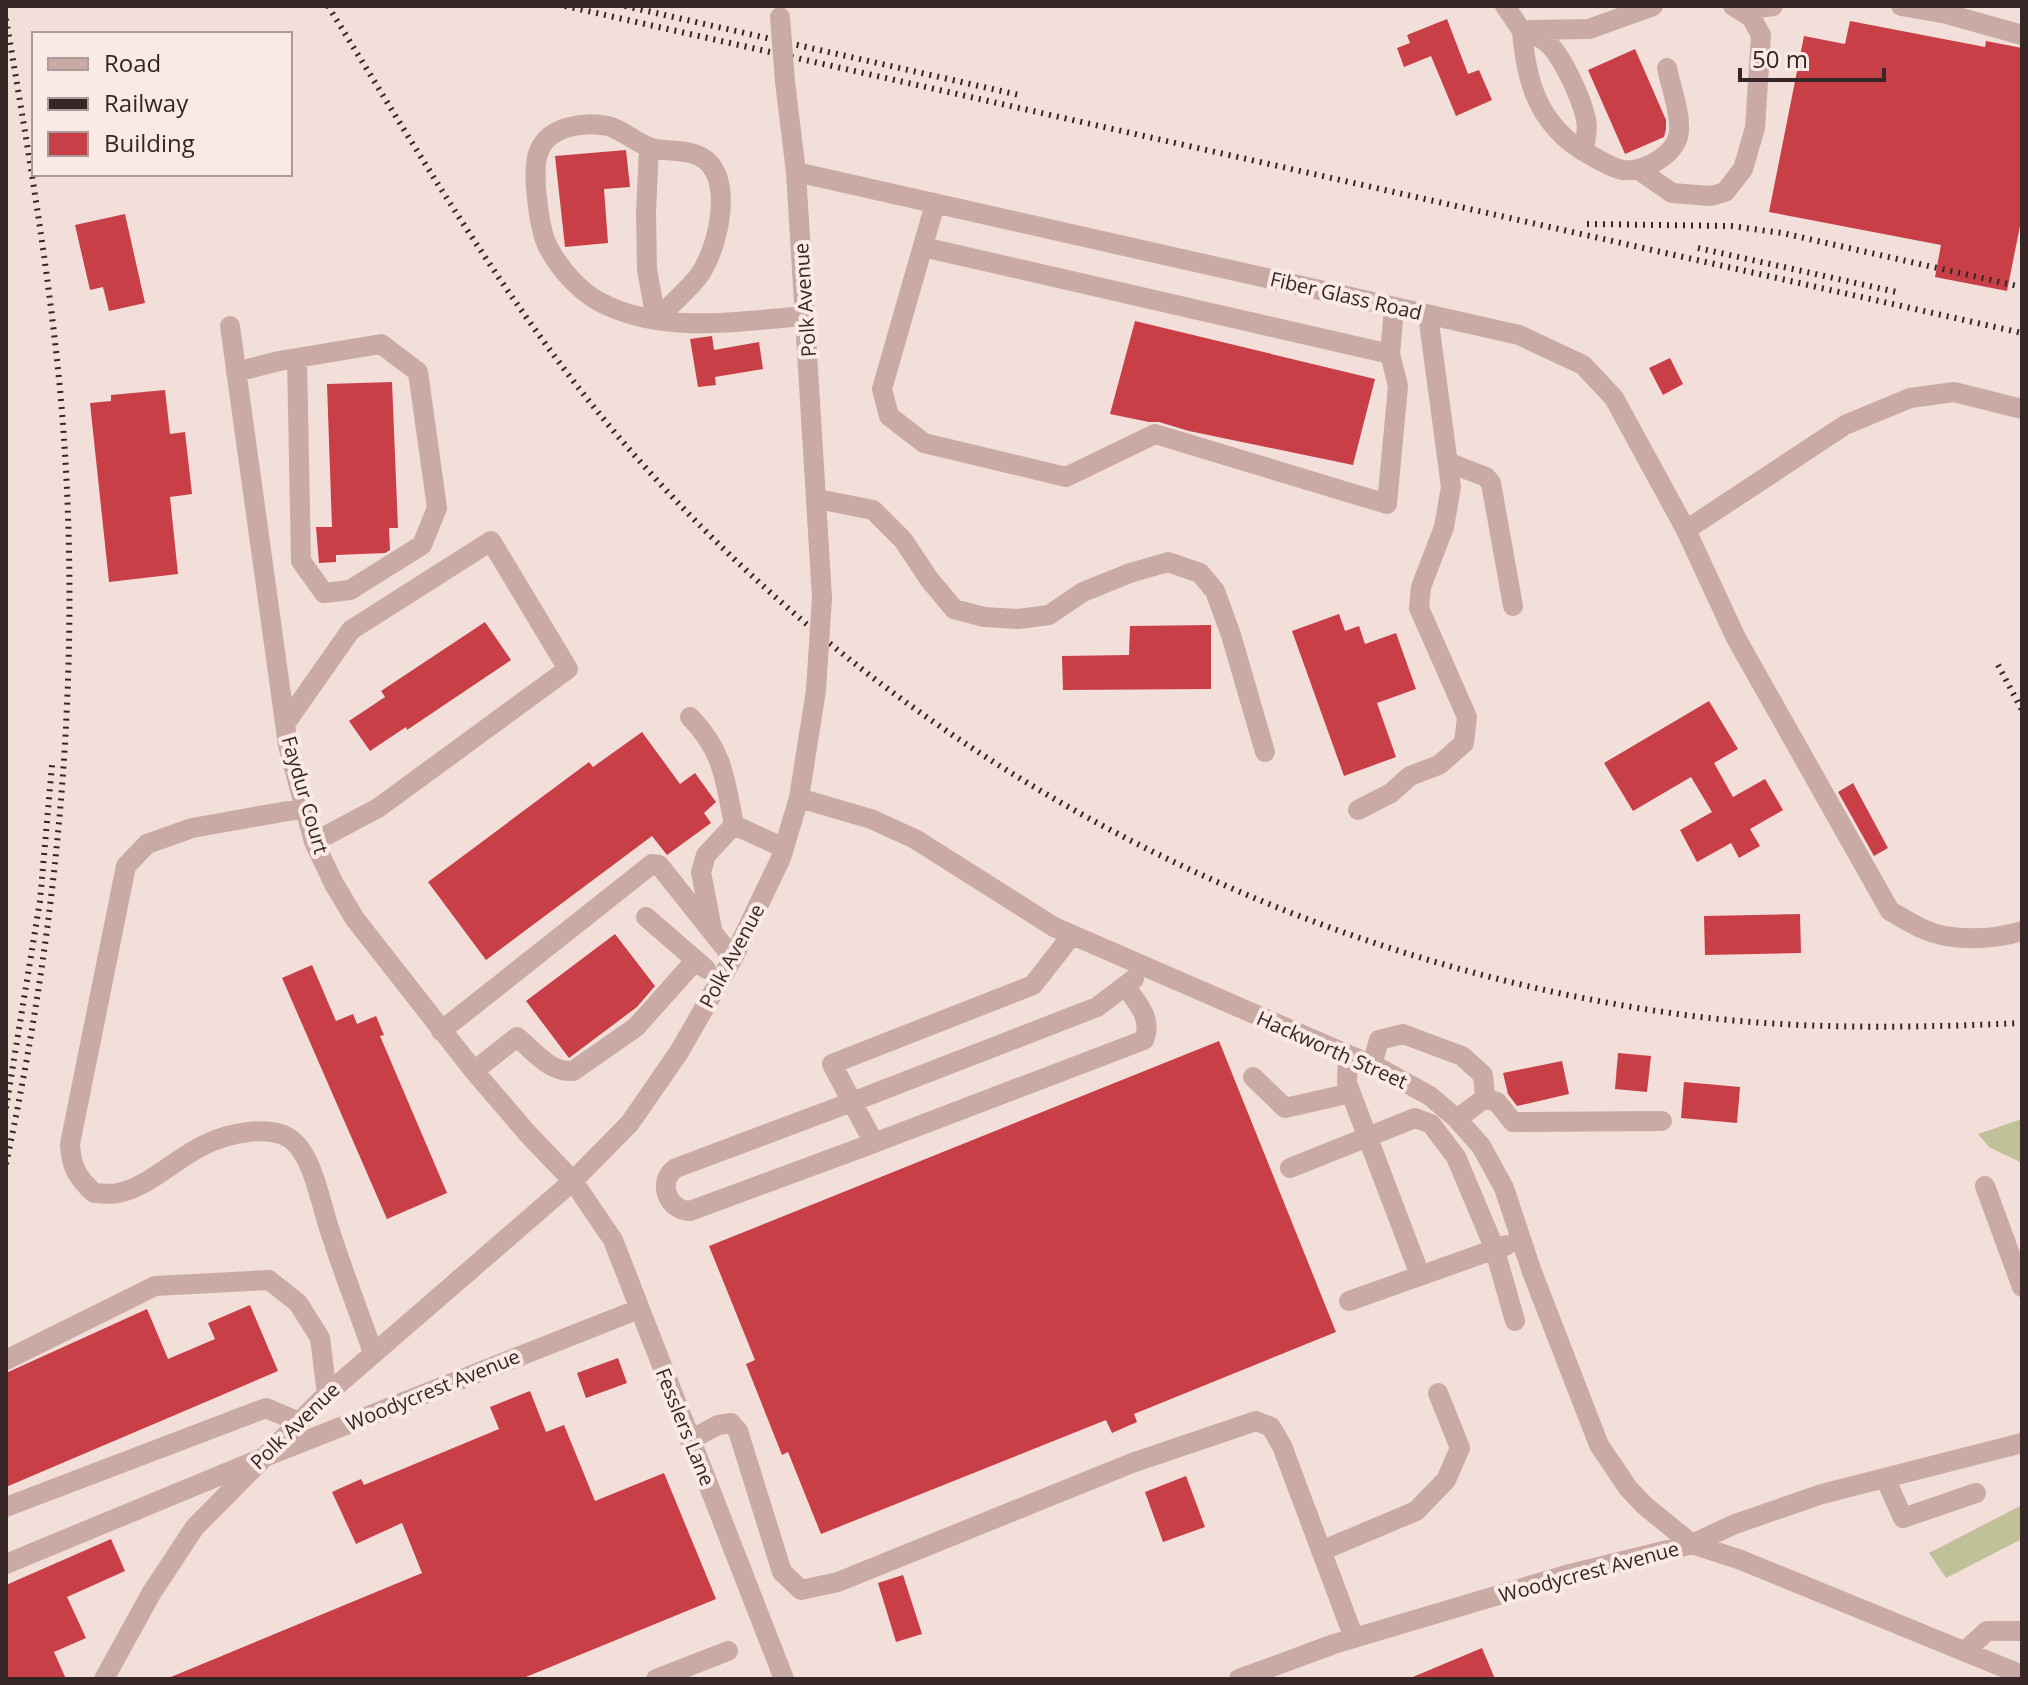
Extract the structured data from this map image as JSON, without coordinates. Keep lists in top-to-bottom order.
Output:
{
  "streets": {
    "street": [
      "Fiber Glass Road",
      "Polk Avenue",
      "Faydur Court",
      "Hackworth Street",
      "Woodycrest Avenue",
      "Fesslers Lane"
    ]
  },
  "crossings": [
    ["Fiber Glass Road", "Polk Avenue"],
    ["Polk Avenue", "Faydur Court"],
    ["Polk Avenue", "Hackworth Street"],
    ["Polk Avenue", "Woodycrest Avenue"],
    ["Polk Avenue", "Fesslers Lane"],
    ["Faydur Court", "Fesslers Lane"],
    ["Hackworth Street", "Woodycrest Avenue"],
    ["Woodycrest Avenue", "Fesslers Lane"]
  ],
  "legend": ["Road", "Railway", "Building"],
  "scale_bar": "50 m"
}
